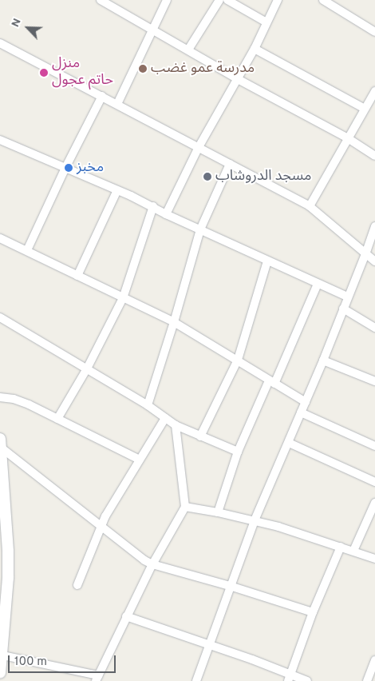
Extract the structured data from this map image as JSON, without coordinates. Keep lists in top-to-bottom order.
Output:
{
  "places": [
    "مدرسة عمو غضب",
    "منزل حاتم عجول",
    "مخبز",
    "مسجد الدروشاب"
  ],
  "scale_bar": "100 m",
  "north": "top left"
}
